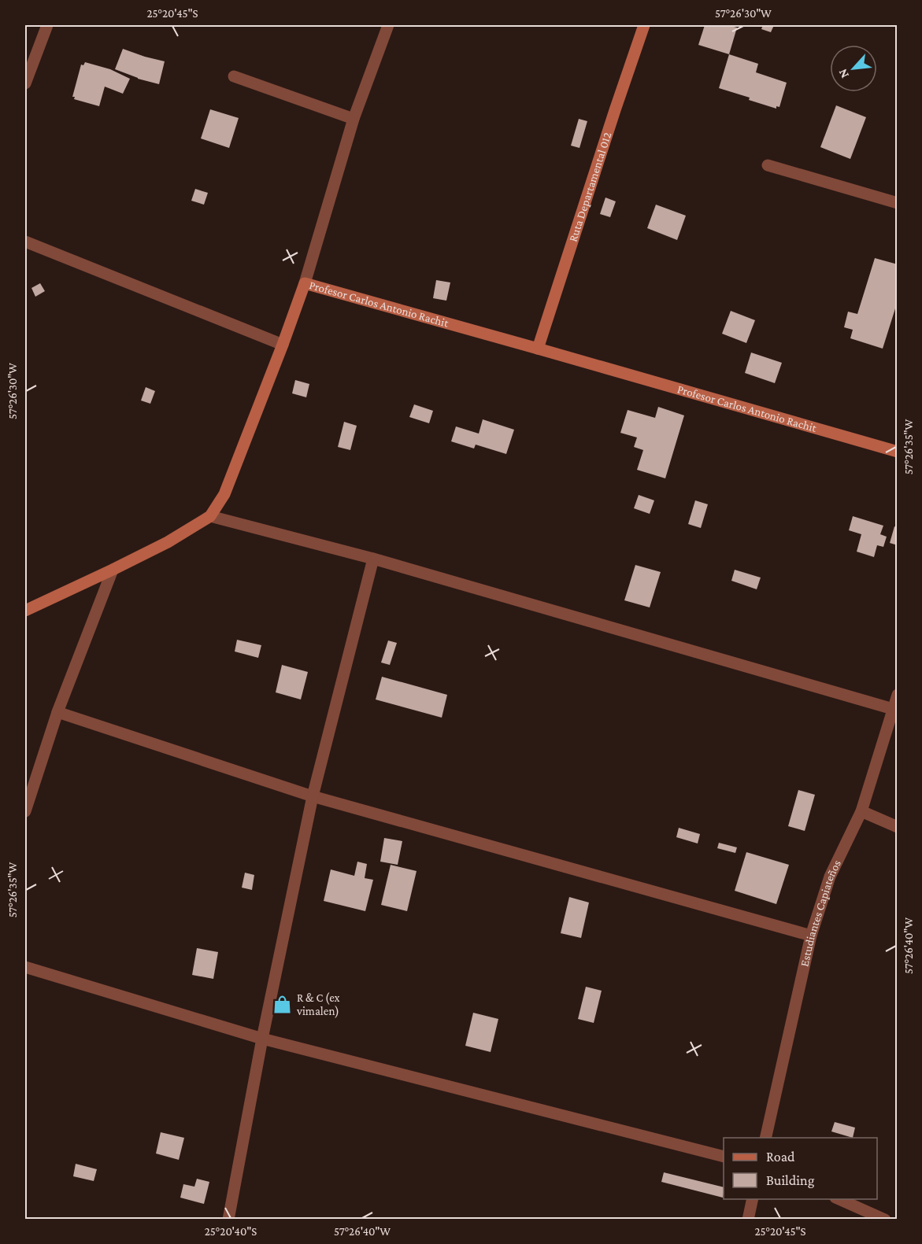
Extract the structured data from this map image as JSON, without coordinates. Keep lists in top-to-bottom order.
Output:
{
  "streets": {
    "main road": ["Ruta Departamental 012", "Profesor Carlos Antonio Rachit"],
    "street": ["Estudiantes Capiateños"]
  },
  "crossings": [
    ["Ruta Departamental 012", "Profesor Carlos Antonio Rachit"]
  ],
  "places": {
    "shop": ["R & C (ex vimalen)"]
  },
  "legend": ["Road", "Building"],
  "north": "bottom left",
  "coordinates": [
    "25°20'45\"S",
    "57°26'30\"W",
    "57°26'35\"W",
    "57°26'40\"W",
    "25°20'40\"S"
  ]
}
